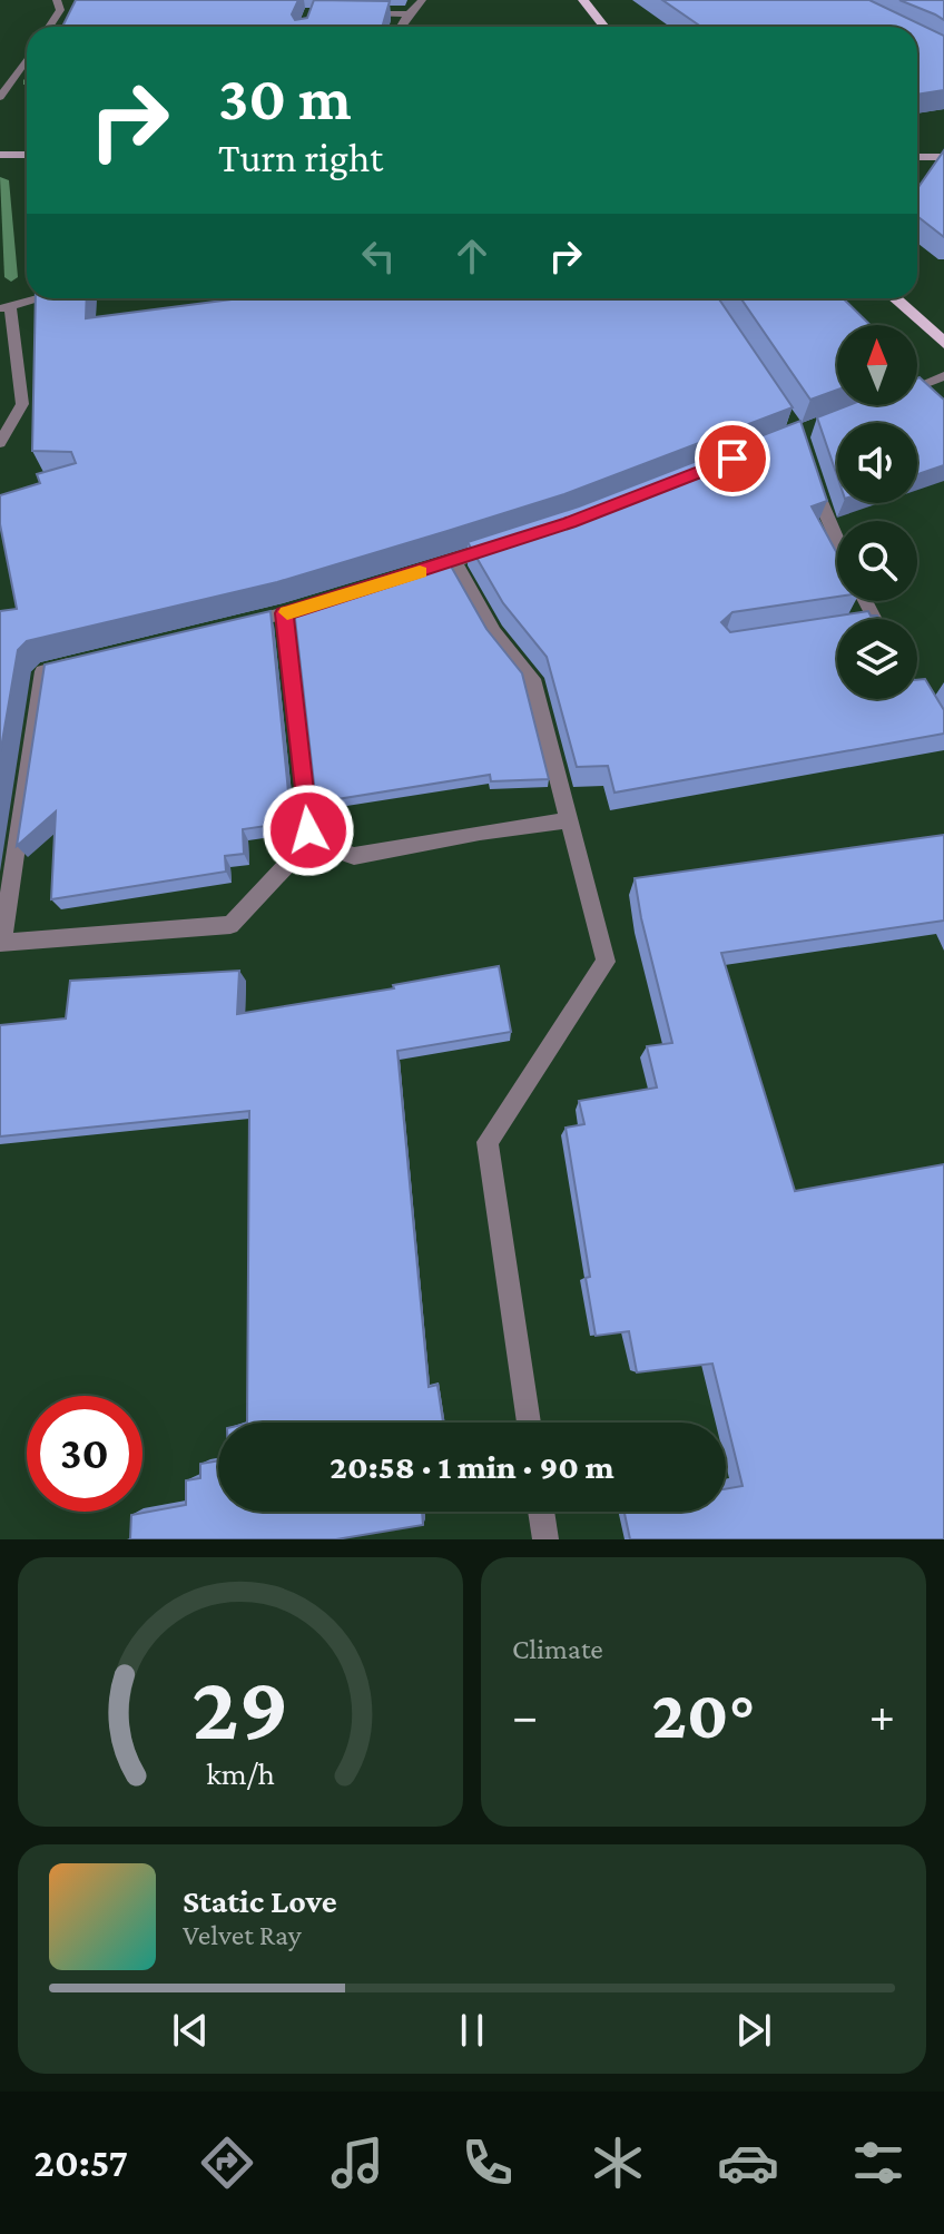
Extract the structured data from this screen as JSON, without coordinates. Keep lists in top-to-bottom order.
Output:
{
  "north": "top",
  "page": {
    "turn": ["30 m", "Turn right"],
    "limit": "30",
    "trip": "20:58 · 1 min · 90 m",
    "tile": "Climate",
    "heat": ["−", "20°", "+"],
    "song": ["Static Love", "Velvet Ray"],
    "tabs": "20:57",
    "gauge": ["29", "km/h"]
  }
}
